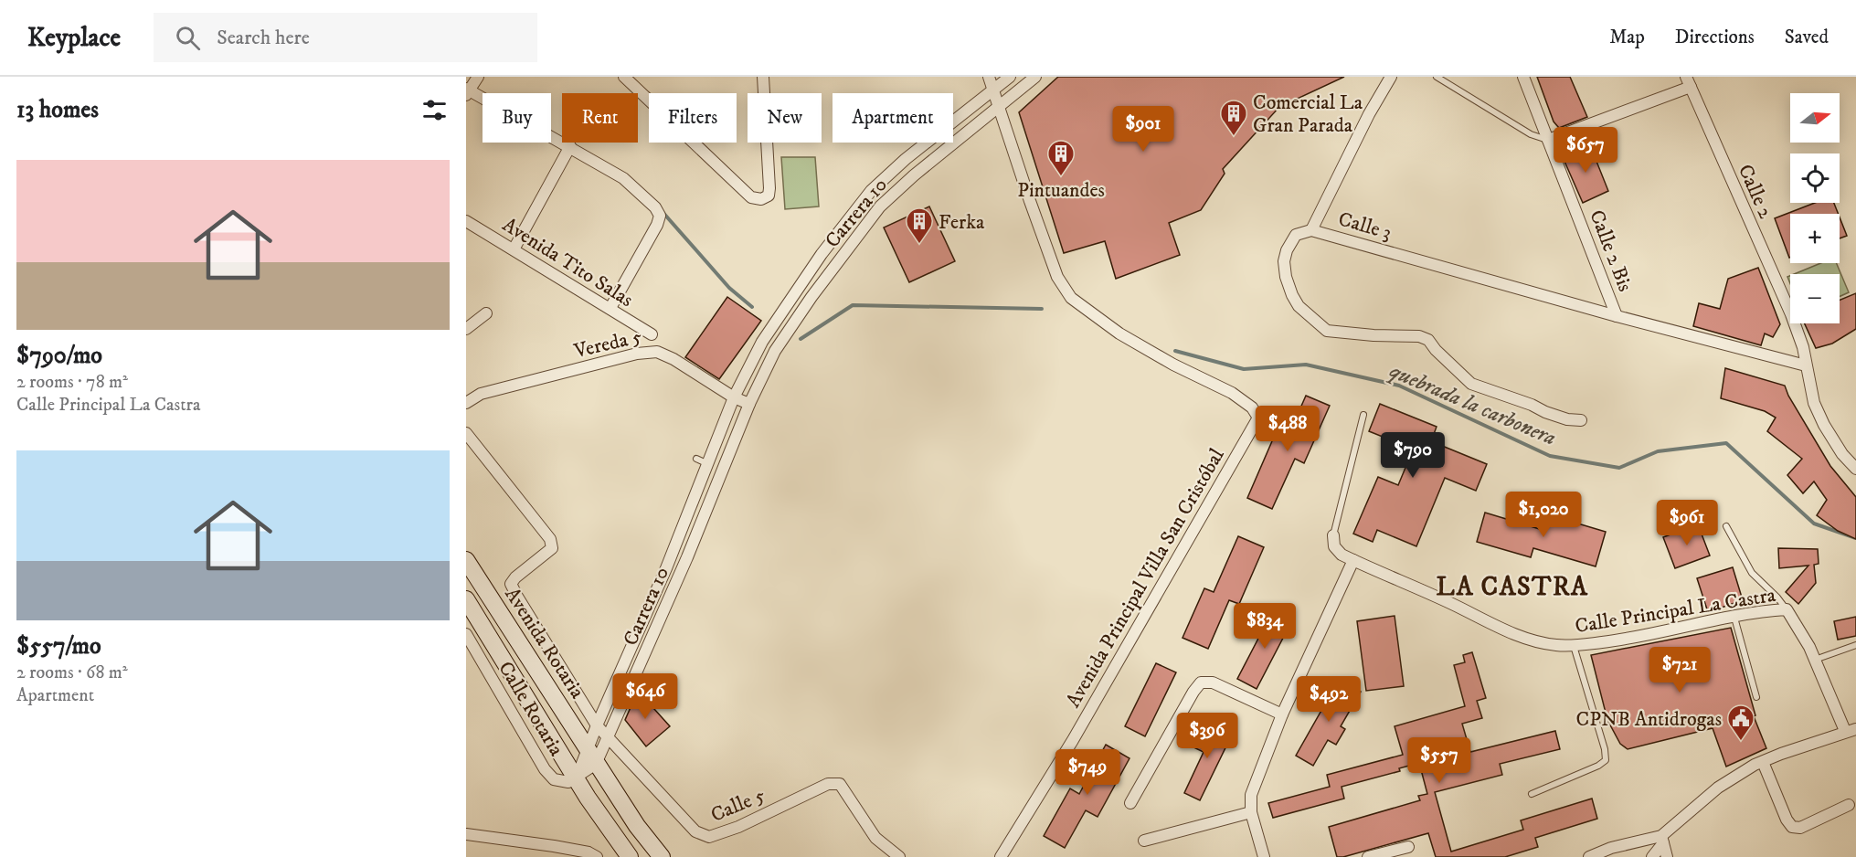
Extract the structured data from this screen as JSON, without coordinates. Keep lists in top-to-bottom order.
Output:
{
  "streets": {
    "main road": ["Avenida Rotaria"],
    "street": [
      "Calle 2",
      "Carrera 10",
      "Calle 3",
      "Calle 2 Bis",
      "Avenida Tito Salas",
      "Vereda 5",
      "Avenida Principal Villa San Cristóbal",
      "Calle Principal La Castra",
      "Calle Rotaria",
      "Calle 5"
    ]
  },
  "crossings": [
    ["Calle 2", "Calle 3"],
    ["Carrera 10", "Vereda 5"],
    ["Carrera 10", "Avenida Principal Villa San Cristóbal"],
    ["Carrera 10", "Avenida Rotaria"],
    ["Carrera 10", "Calle Rotaria"],
    ["Carrera 10", "Calle 5"],
    ["Calle 3", "Calle 2 Bis"]
  ],
  "districts": ["LA CASTRA"],
  "water": ["quebrada la carbonera"],
  "places": {
    "building": ["Comercial La Gran Parada", "Pintuandes", "Ferka"],
    "public building": ["CPNB Antidrogas"]
  },
  "north": "right",
  "page": {
    "header": "Keyplace",
    "search": "Search here",
    "nav": ["Map", "Directions", "Saved"],
    "heading": "13 homes",
    "map_buttons": ["+", "−"],
    "chip": [
      "Buy",
      "Rent",
      "Filters",
      "New",
      "Apartment"
    ],
    "price": [
      "$901",
      "$657",
      "$488",
      "$790",
      "$1,020",
      "$961",
      "$834",
      "$721",
      "$646",
      "$492",
      "$396",
      "$557",
      "$749"
    ],
    "list": [
      {
        "name": "$790/mo",
        "note": "2 rooms · 78 m² · Calle Principal La Castra"
      },
      {
        "name": "$557/mo",
        "note": "2 rooms · 68 m² · Apartment"
      }
    ]
  }
}
